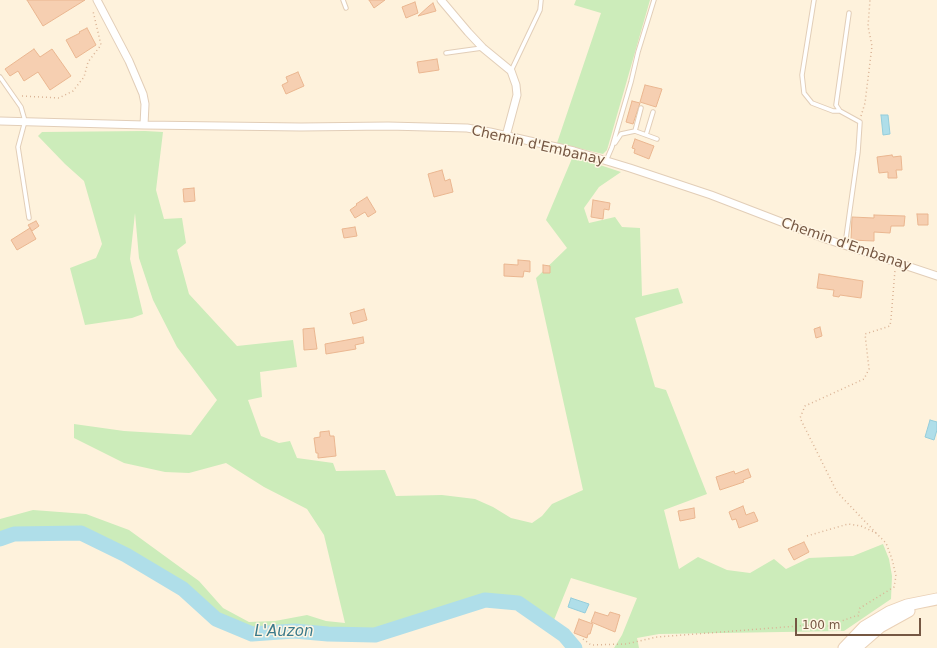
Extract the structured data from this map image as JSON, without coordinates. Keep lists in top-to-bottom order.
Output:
{
  "streets": {
    "street": ["Chemin d'Embanay"]
  },
  "water": ["L'Auzon"],
  "scale_bar": "100 m"
}
